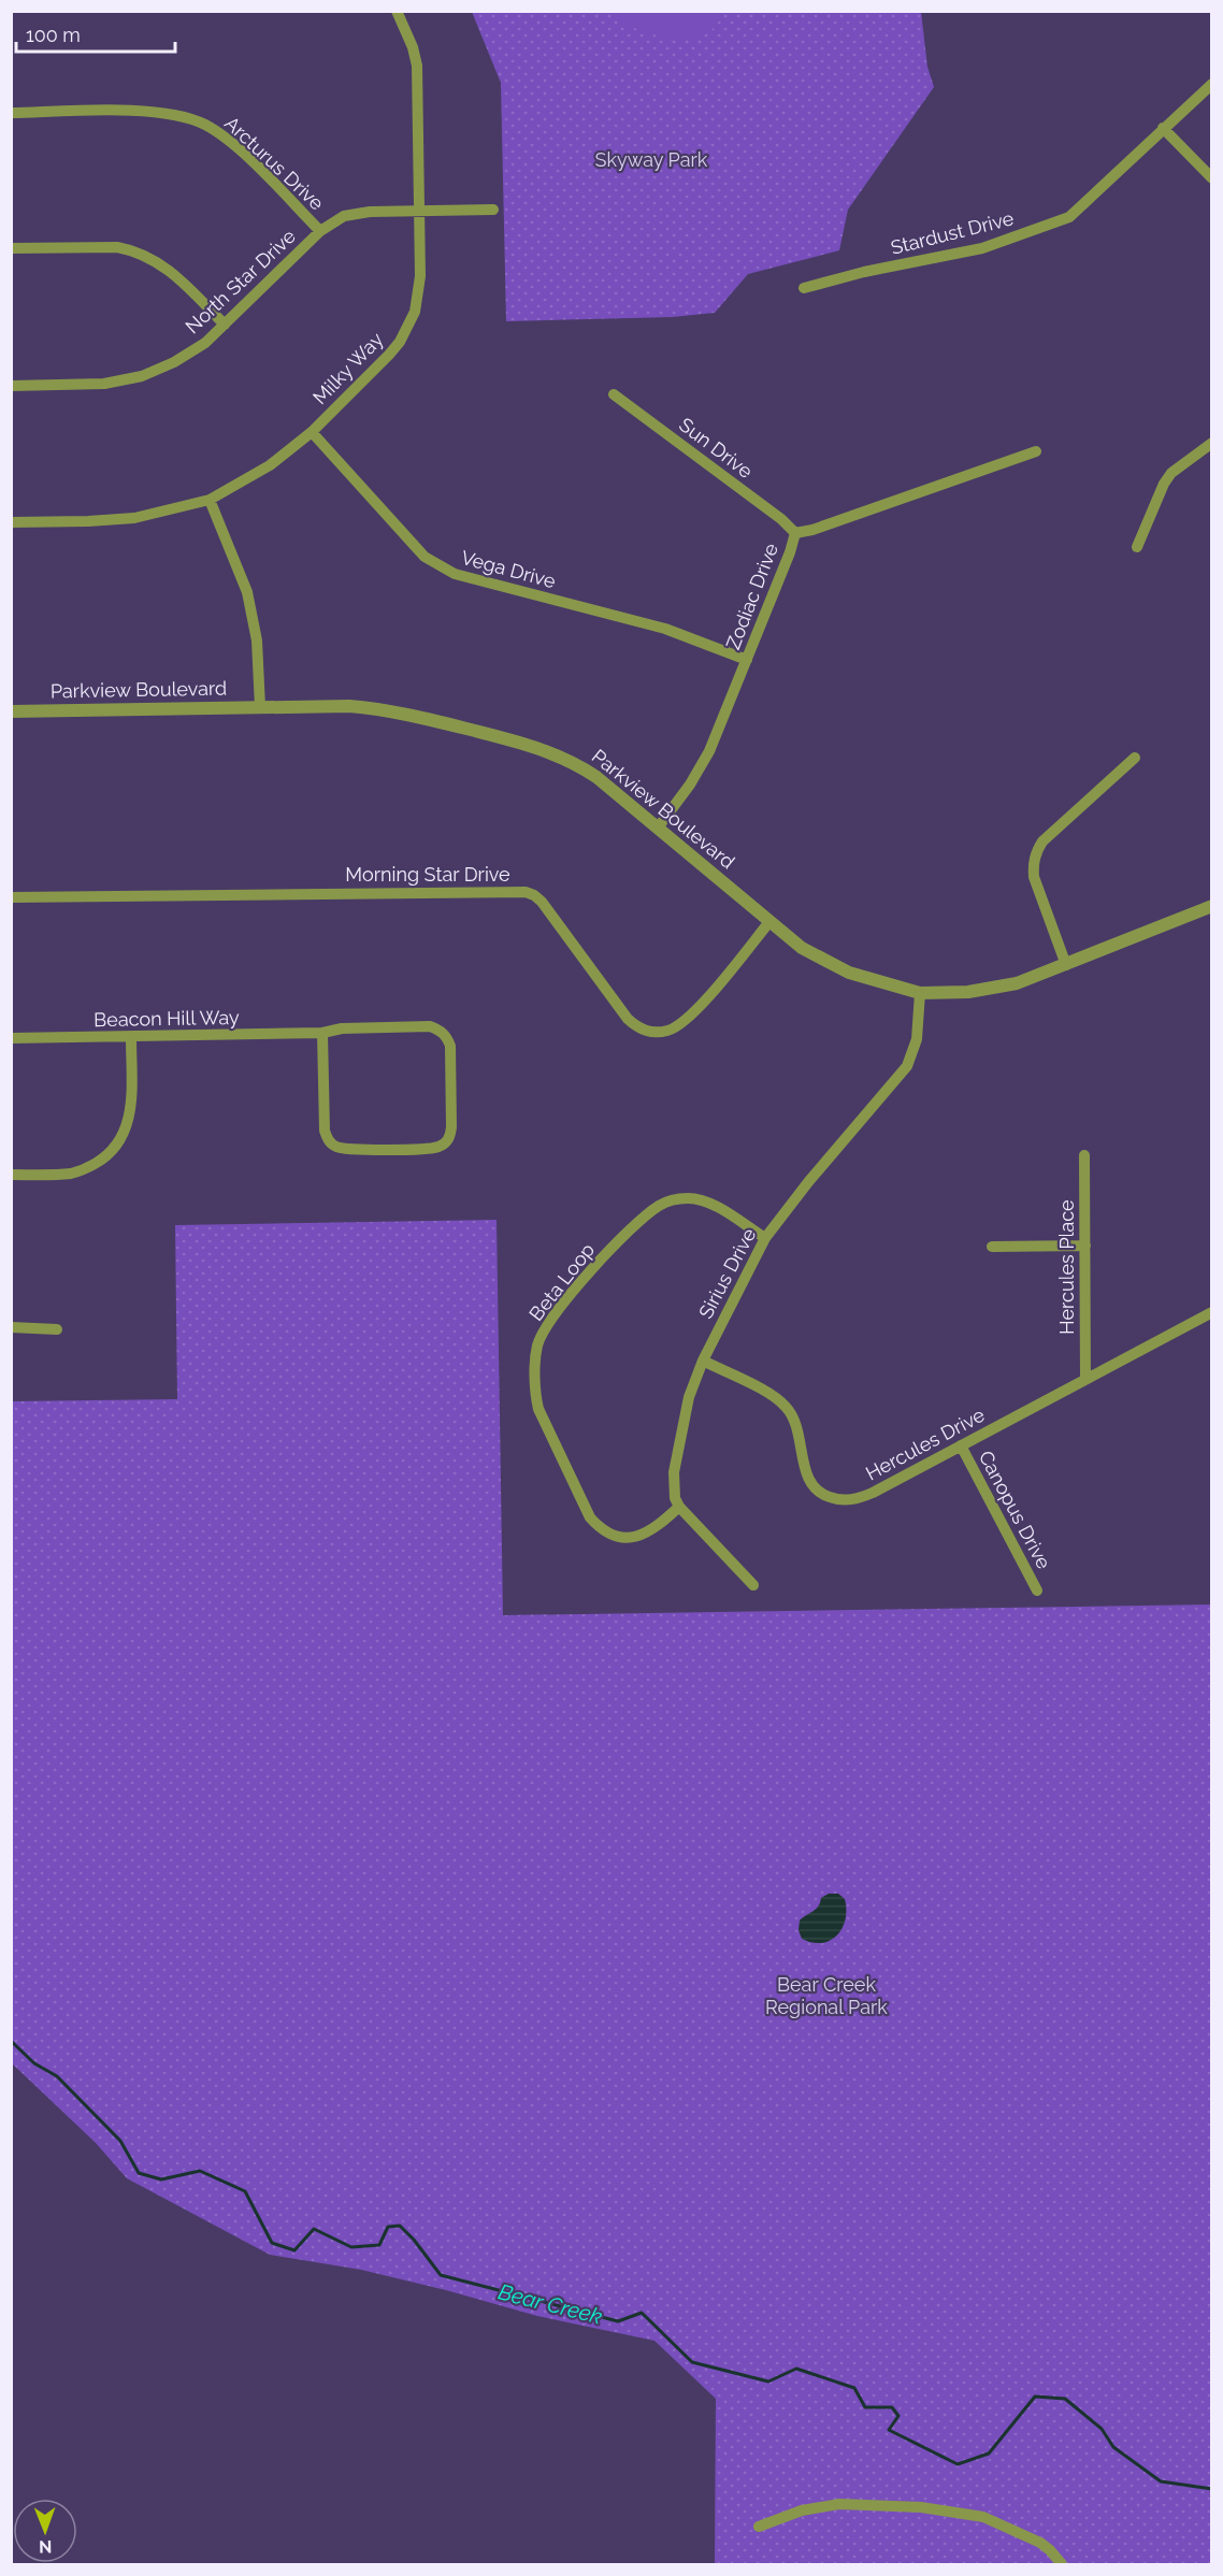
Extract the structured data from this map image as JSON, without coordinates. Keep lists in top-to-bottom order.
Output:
{
  "streets": {
    "street": [
      "Arcturus Drive",
      "Stardust Drive",
      "North Star Drive",
      "Milky Way",
      "Sun Drive",
      "Vega Drive",
      "Zodiac Drive",
      "Parkview Boulevard",
      "Morning Star Drive",
      "Beacon Hill Way",
      "Hercules Place",
      "Sirius Drive",
      "Beta Loop",
      "Hercules Drive",
      "Canopus Drive"
    ]
  },
  "crossings": [
    ["Arcturus Drive", "North Star Drive"],
    ["North Star Drive", "Milky Way"],
    ["Milky Way", "Vega Drive"],
    ["Sun Drive", "Zodiac Drive"],
    ["Vega Drive", "Zodiac Drive"],
    ["Zodiac Drive", "Parkview Boulevard"],
    ["Parkview Boulevard", "Morning Star Drive"],
    ["Parkview Boulevard", "Sirius Drive"],
    ["Hercules Place", "Hercules Drive"],
    ["Sirius Drive", "Beta Loop"],
    ["Sirius Drive", "Hercules Drive"],
    ["Hercules Drive", "Canopus Drive"]
  ],
  "water": ["Bear Creek"],
  "parks": ["Skyway Park", "Bear Creek Regional Park"],
  "scale_bar": "100 m",
  "north": "bottom"
}
